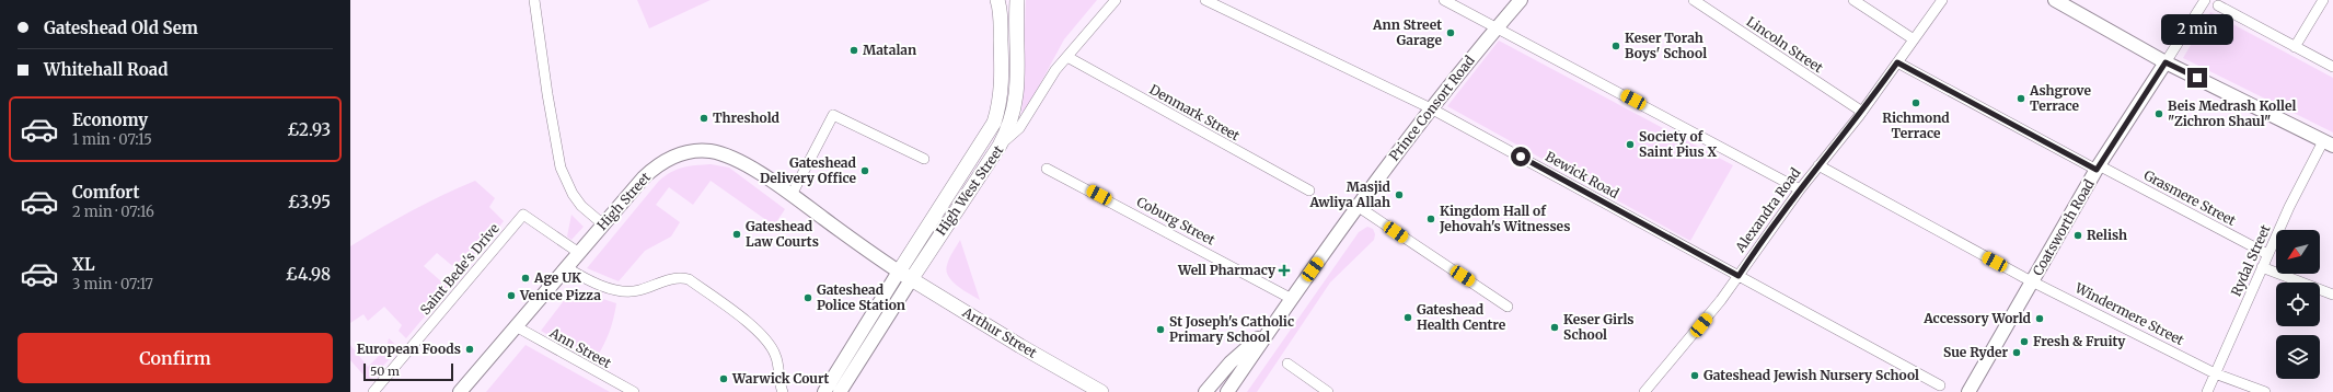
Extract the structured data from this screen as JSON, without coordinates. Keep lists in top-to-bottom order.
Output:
{
  "streets": {
    "main road": ["High West Street", "Arthur Street"],
    "street": [
      "Lincoln Street",
      "Prince Consort Road",
      "Denmark Street",
      "Bewick Road",
      "Grasmere Street",
      "High Street",
      "Alexandra Road",
      "Coburg Street",
      "Coatsworth Road",
      "Rydal Street",
      "Saint Bede's Drive",
      "Windermere Street",
      "Ann Street"
    ]
  },
  "crossings": [
    ["Lincoln Street", "Alexandra Road"],
    ["Prince Consort Road", "Bewick Road"],
    ["Prince Consort Road", "Coburg Street"],
    ["Denmark Street", "High West Street"],
    ["Bewick Road", "Alexandra Road"],
    ["High West Street", "High Street"],
    ["High West Street", "Arthur Street"],
    ["Grasmere Street", "Alexandra Road"],
    ["Grasmere Street", "Coatsworth Road"],
    ["Grasmere Street", "Rydal Street"],
    ["High Street", "Saint Bede's Drive"],
    ["High Street", "Arthur Street"],
    ["High Street", "Ann Street"],
    ["Alexandra Road", "Windermere Street"],
    ["Coatsworth Road", "Windermere Street"],
    ["Rydal Street", "Windermere Street"]
  ],
  "places": {
    "other": [
      "Ann Street Garage",
      "Keser Torah Boys' School",
      "Matalan",
      "Ashgrove Terrace",
      "Richmond Terrace",
      "Beis Medrash Kollel \"Zichron Shaul\"",
      "Threshold",
      "Society of Saint Pius X",
      "Gateshead Delivery Office",
      "Masjid Awliya Allah",
      "Kingdom Hall of Jehovah's Witnesses",
      "Gateshead Law Courts",
      "Relish",
      "Age UK",
      "Venice Pizza",
      "Gateshead Police Station",
      "Gateshead Health Centre",
      "Accessory World",
      "Keser Girls School",
      "St Joseph's Catholic Primary School",
      "Fresh & Fruity",
      "European Foods",
      "Sue Ryder",
      "Gateshead Jewish Nursery School",
      "Warwick Court"
    ],
    "health": ["Well Pharmacy"]
  },
  "scale_bar": "50 m",
  "north": "bottom left",
  "page": {
    "banner": ["Gateshead Old Sem", "Whitehall Road"],
    "bubble": "2 min",
    "list": [
      {
        "name": "Economy",
        "note": "1 min · 07:15",
        "value": "£2.93"
      },
      {
        "name": "Comfort",
        "note": "2 min · 07:16",
        "value": "£3.95"
      },
      {
        "name": "XL",
        "note": "3 min · 07:17",
        "value": "£4.98"
      }
    ],
    "buttons": "Confirm",
    "scale": "50 m"
  }
}
